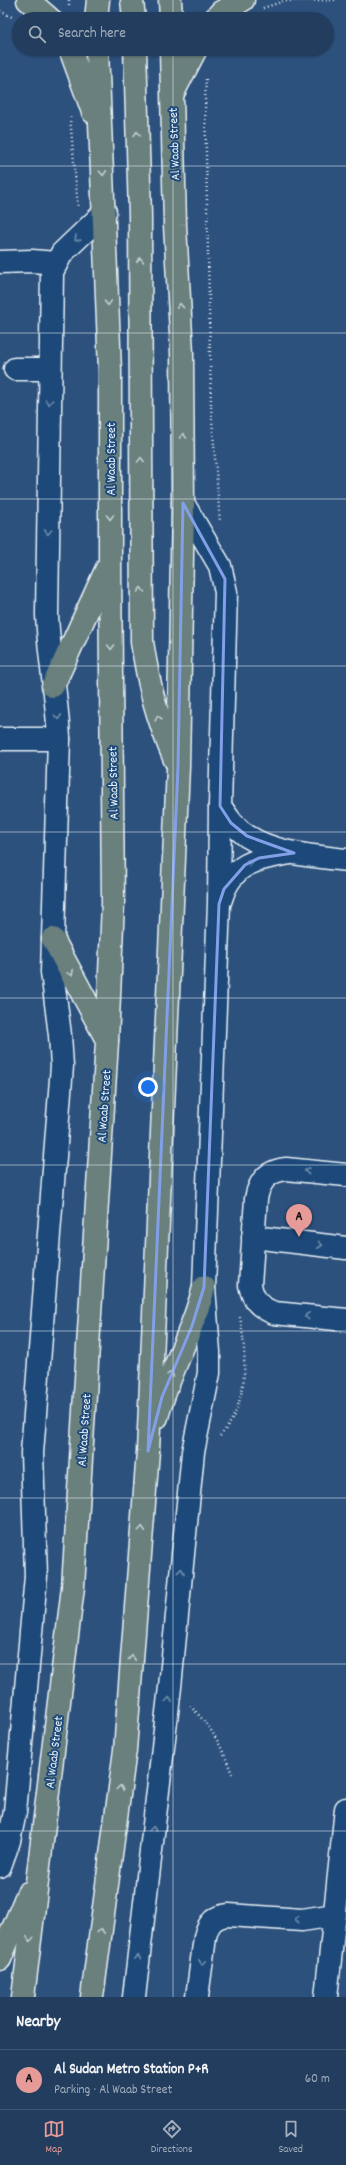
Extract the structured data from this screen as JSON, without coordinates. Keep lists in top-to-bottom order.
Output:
{
  "streets": {
    "main road": ["Al Waab Street"]
  },
  "page": {
    "search": "Search here",
    "pins": "A",
    "heading": "Nearby",
    "list": [
      {
        "mark": "A",
        "name": "Al Sudan Metro Station P+R",
        "note": "Parking · Al Waab Street",
        "value": "60 m"
      }
    ],
    "nav": ["Map", "Directions", "Saved"]
  }
}
